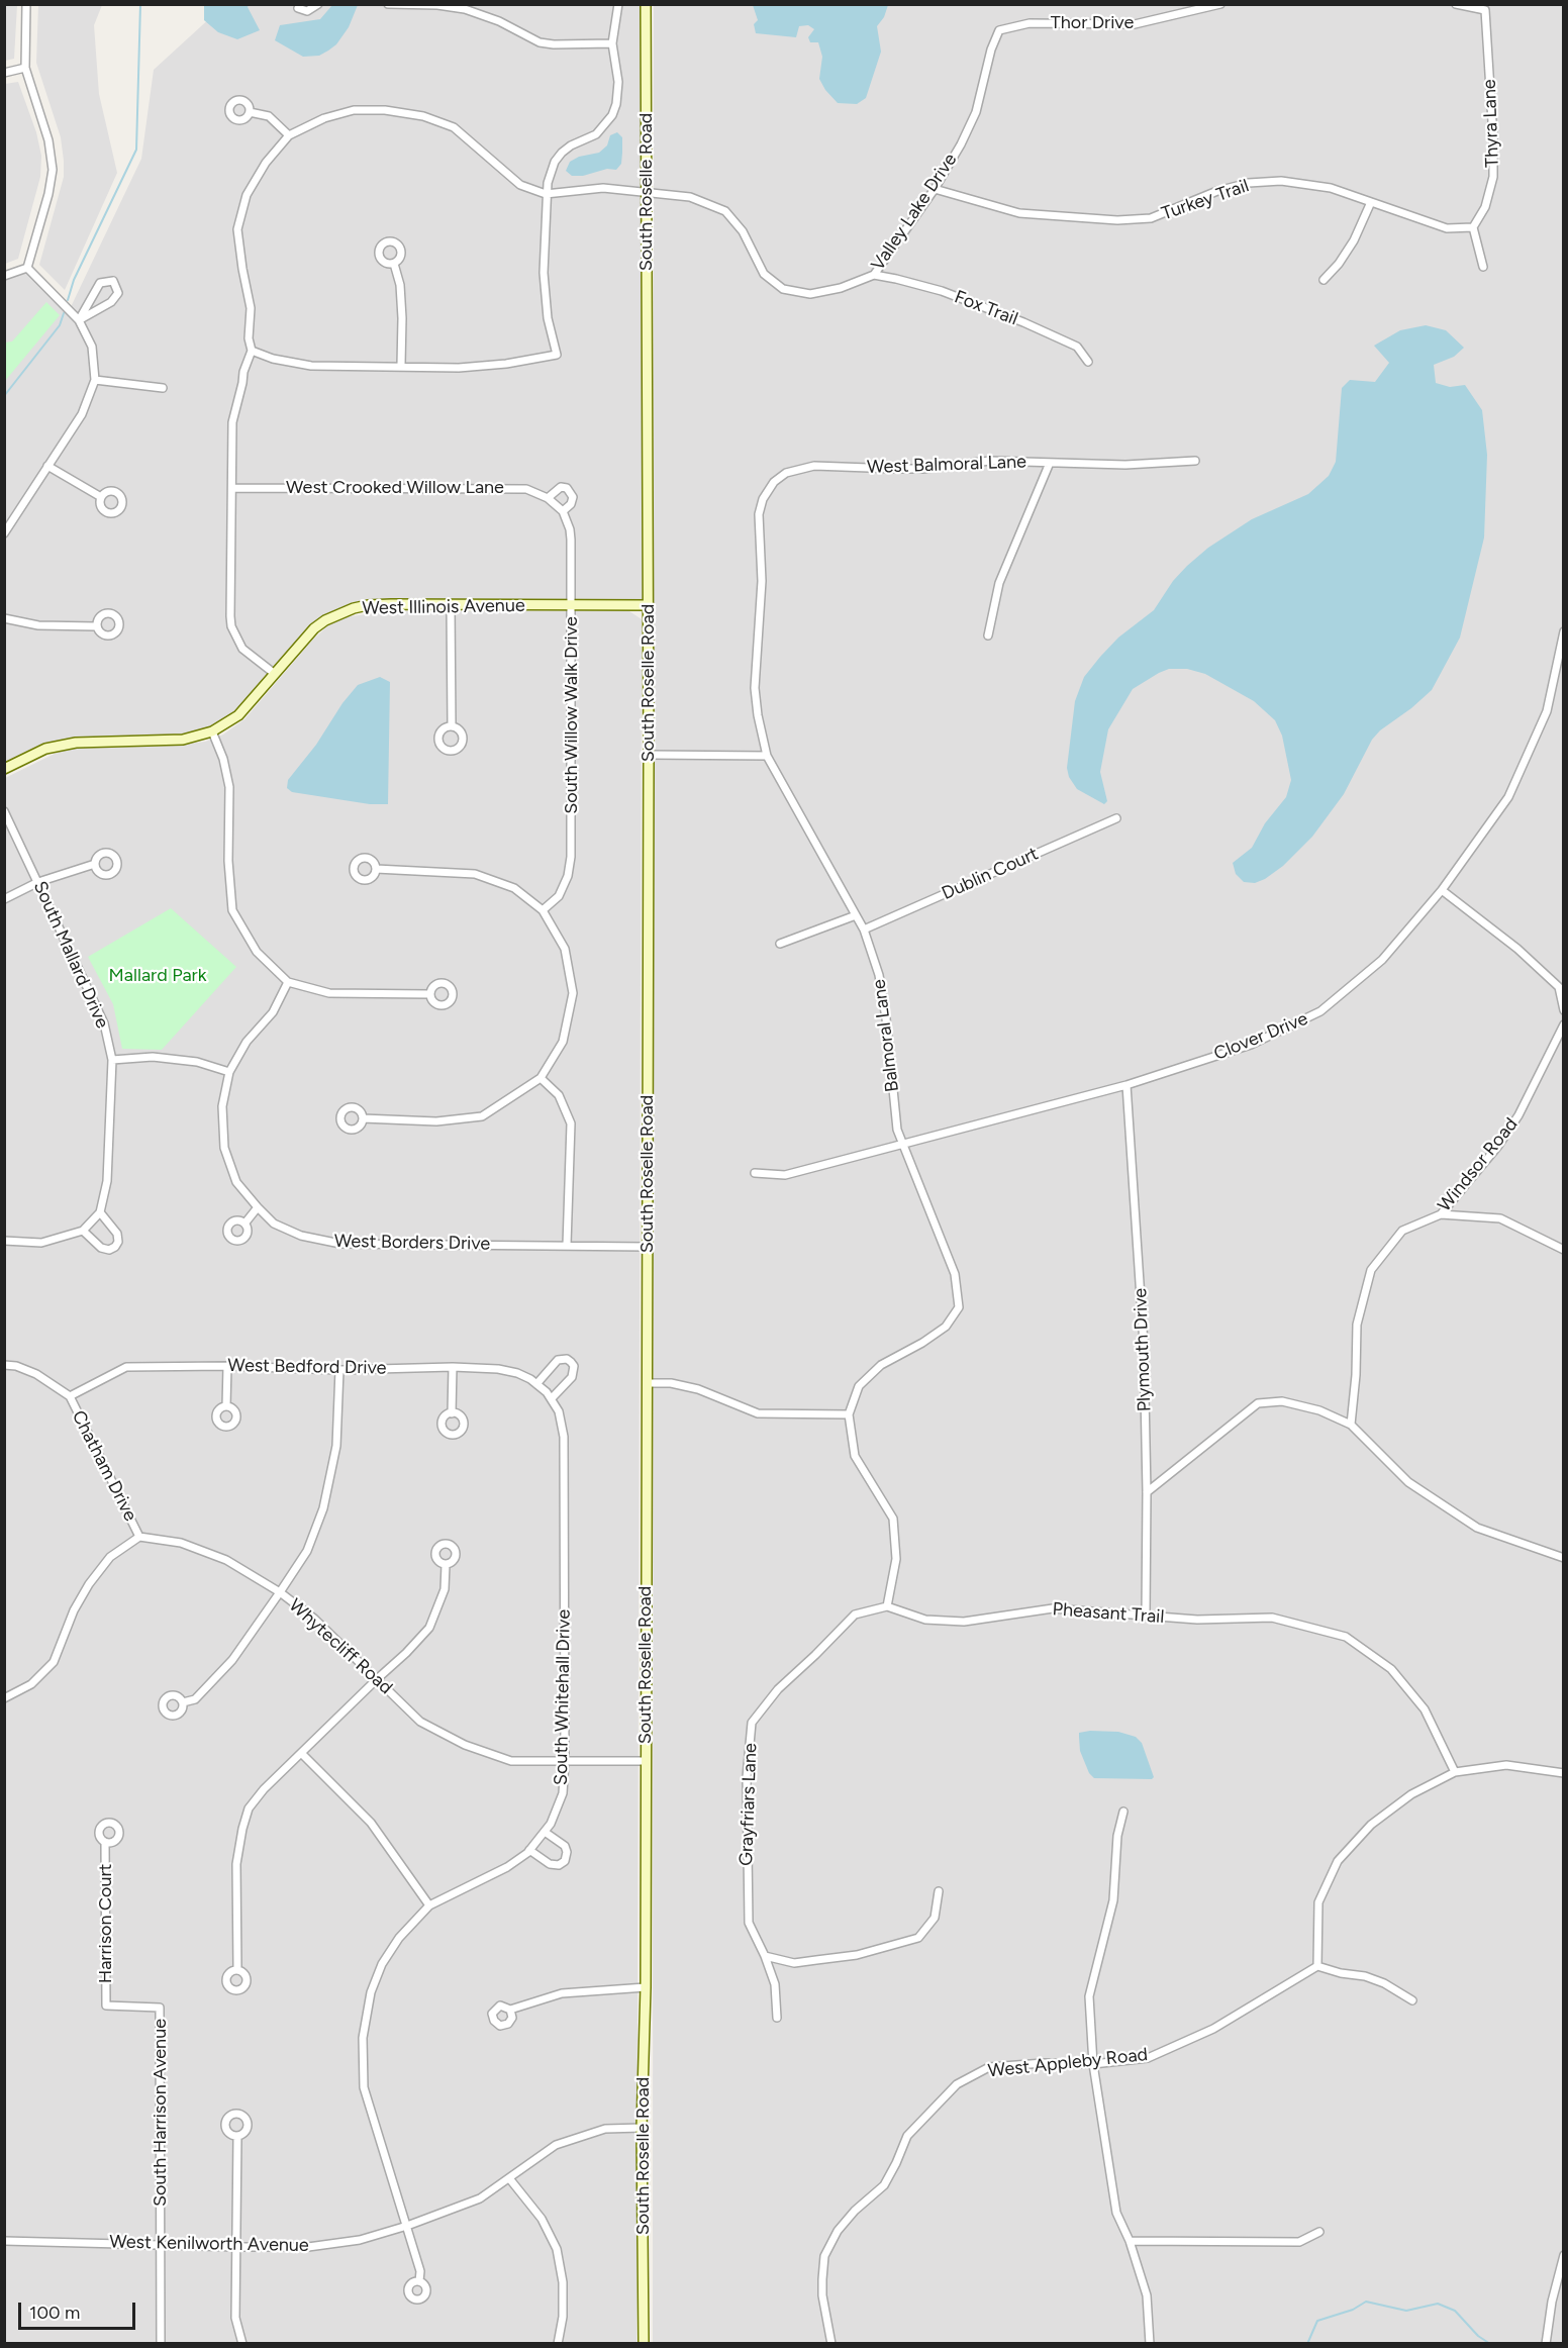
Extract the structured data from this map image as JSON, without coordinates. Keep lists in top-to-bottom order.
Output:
{
  "streets": {
    "main road": ["South Roselle Road", "West Illinois Avenue"],
    "street": [
      "Thor Drive",
      "Thyra Lane",
      "Turkey Trail",
      "Valley Lake Drive",
      "Fox Trail",
      "West Balmoral Lane",
      "West Crooked Willow Lane",
      "South Willow Walk Drive",
      "Dublin Court",
      "South Mallard Drive",
      "Balmoral Lane",
      "Clover Drive",
      "Windsor Road",
      "West Borders Drive",
      "Plymouth Drive",
      "West Bedford Drive",
      "Chatham Drive",
      "Pheasant Trail",
      "Whytecliff Road",
      "South Whitehall Drive",
      "Grayfriars Lane",
      "Harrison Court",
      "West Appleby Road",
      "South Harrison Avenue",
      "West Kenilworth Avenue"
    ]
  },
  "crossings": [
    ["Thor Drive", "Valley Lake Drive"],
    ["Thyra Lane", "Turkey Trail"],
    ["South Roselle Road", "Valley Lake Drive"],
    ["South Roselle Road", "West Illinois Avenue"],
    ["South Roselle Road", "West Borders Drive"],
    ["South Roselle Road", "Whytecliff Road"],
    ["South Roselle Road", "West Kenilworth Avenue"],
    ["Turkey Trail", "Valley Lake Drive"],
    ["Valley Lake Drive", "Fox Trail"],
    ["West Balmoral Lane", "Balmoral Lane"],
    ["West Crooked Willow Lane", "South Willow Walk Drive"],
    ["West Illinois Avenue", "South Willow Walk Drive"],
    ["Dublin Court", "Balmoral Lane"],
    ["Balmoral Lane", "Clover Drive"],
    ["Clover Drive", "Plymouth Drive"],
    ["Plymouth Drive", "Pheasant Trail"],
    ["West Bedford Drive", "Chatham Drive"],
    ["West Bedford Drive", "South Whitehall Drive"],
    ["Chatham Drive", "Whytecliff Road"],
    ["Pheasant Trail", "Grayfriars Lane"],
    ["Whytecliff Road", "South Whitehall Drive"],
    ["South Whitehall Drive", "West Kenilworth Avenue"],
    ["Harrison Court", "South Harrison Avenue"],
    ["South Harrison Avenue", "West Kenilworth Avenue"]
  ],
  "parks": ["Mallard Park"],
  "scale_bar": "100 m"
}
